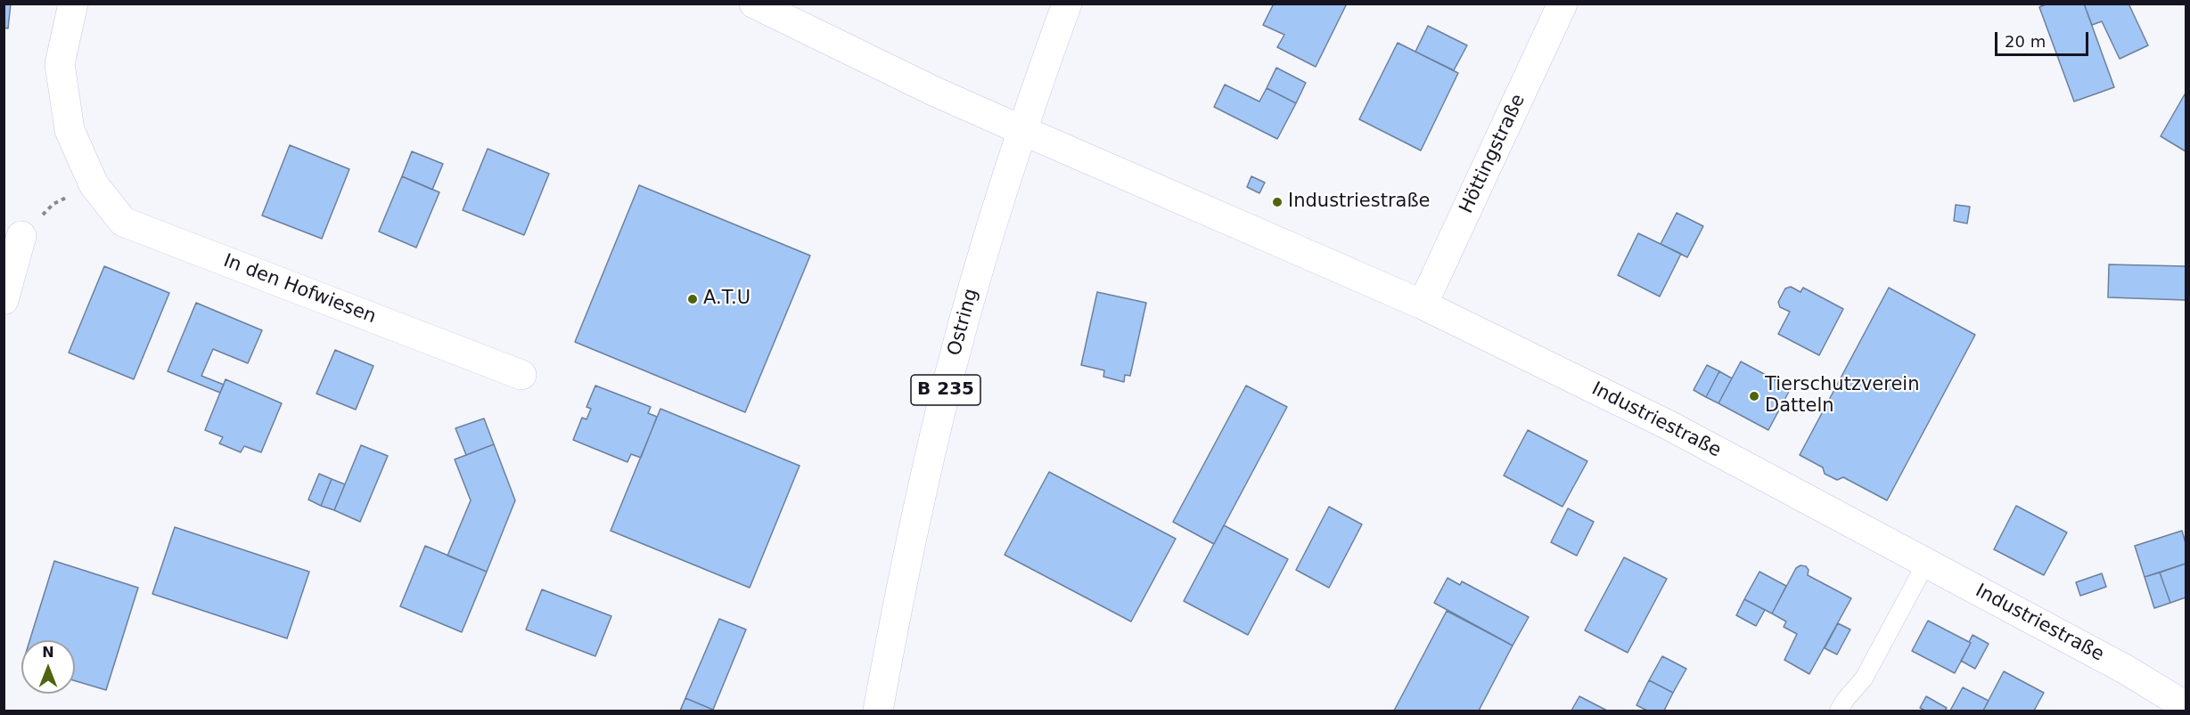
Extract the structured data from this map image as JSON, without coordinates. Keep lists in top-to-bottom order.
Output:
{
  "streets": {
    "street": [
      "Höttingstraße",
      "In den Hofwiesen",
      "Ostring",
      "B 235",
      "Industriestraße"
    ]
  },
  "crossings": [
    ["Höttingstraße", "Industriestraße"],
    ["Ostring", "Industriestraße"]
  ],
  "places": ["Industriestraße", "A.T.U", "Tierschutzverein Datteln"],
  "scale_bar": "20 m",
  "north": "top"
}
